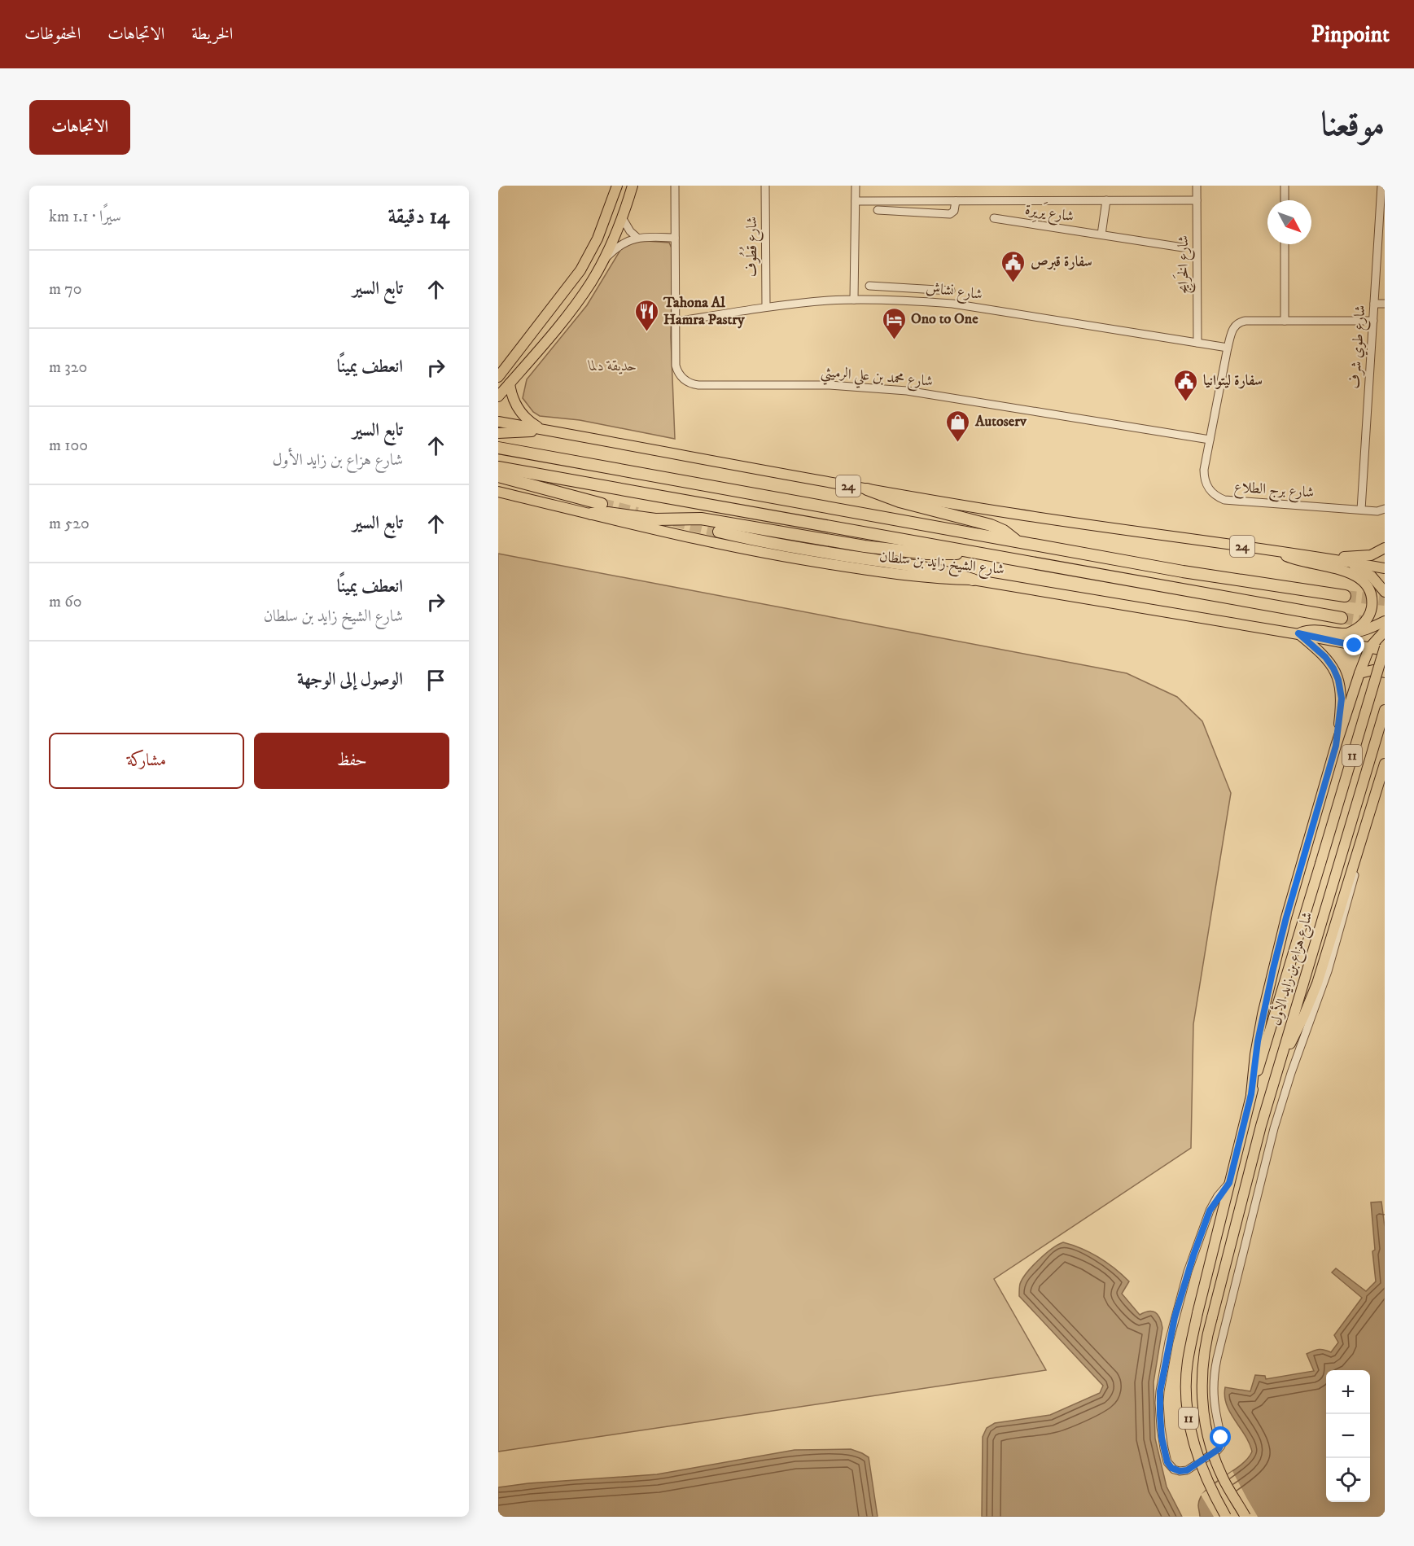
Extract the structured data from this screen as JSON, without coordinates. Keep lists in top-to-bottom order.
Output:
{
  "streets": {
    "highway": ["24", "شارع الشيخ زايد بن سلطان"],
    "main road": ["11", "شارع هزاع بن زايد الأول"],
    "street": [
      "شارع يَريِرة",
      "شارع قُطُوف",
      "شارع الخَرايِج",
      "شارع نشاش",
      "شارع طوي شرف",
      "شارع محمد بن علي الرميثي",
      "شارع برج الطلاع"
    ]
  },
  "crossings": [
    ["شارع يَريِرة", "شارع الخَرايِج"],
    ["شارع قُطُوف", "شارع نشاش"],
    ["شارع الخَرايِج", "شارع نشاش"],
    ["شارع نشاش", "شارع محمد بن علي الرميثي"],
    ["شارع نشاش", "شارع برج الطلاع"],
    ["شارع طوي شرف", "شارع برج الطلاع"],
    ["شارع محمد بن علي الرميثي", "شارع برج الطلاع"],
    ["شارع الشيخ زايد بن سلطان", "شارع هزاع بن زايد الأول"]
  ],
  "parks": ["حديقة دلما"],
  "places": {
    "public building": ["سفارة قبرص", "سفارة ليتوانيا"],
    "restaurant": ["Tahona Al Hamra Pastry"],
    "hotel": ["Ono to One"],
    "shop": ["Autoserv"]
  },
  "north": "bottom right",
  "page": {
    "header": "Pinpoint",
    "nav": ["الخريطة", "الاتجاهات", "المحفوظات"],
    "title": "موقعنا",
    "buttons": [
      "الاتجاهات",
      ["حفظ", "مشاركة"]
    ],
    "heading": ["14 دقيقة", "سيرًا · 1.1 km"],
    "list": [
      ["تابع السير", "70 m"],
      ["انعطف يمينًا", "320 m"],
      ["تابع السير", "شارع هزاع بن زايد الأول", "100 m"],
      ["تابع السير", "520 m"],
      ["انعطف يمينًا", "شارع الشيخ زايد بن سلطان", "60 m"],
      "الوصول إلى الوجهة"
    ],
    "map_buttons": ["+", "−"]
  }
}
